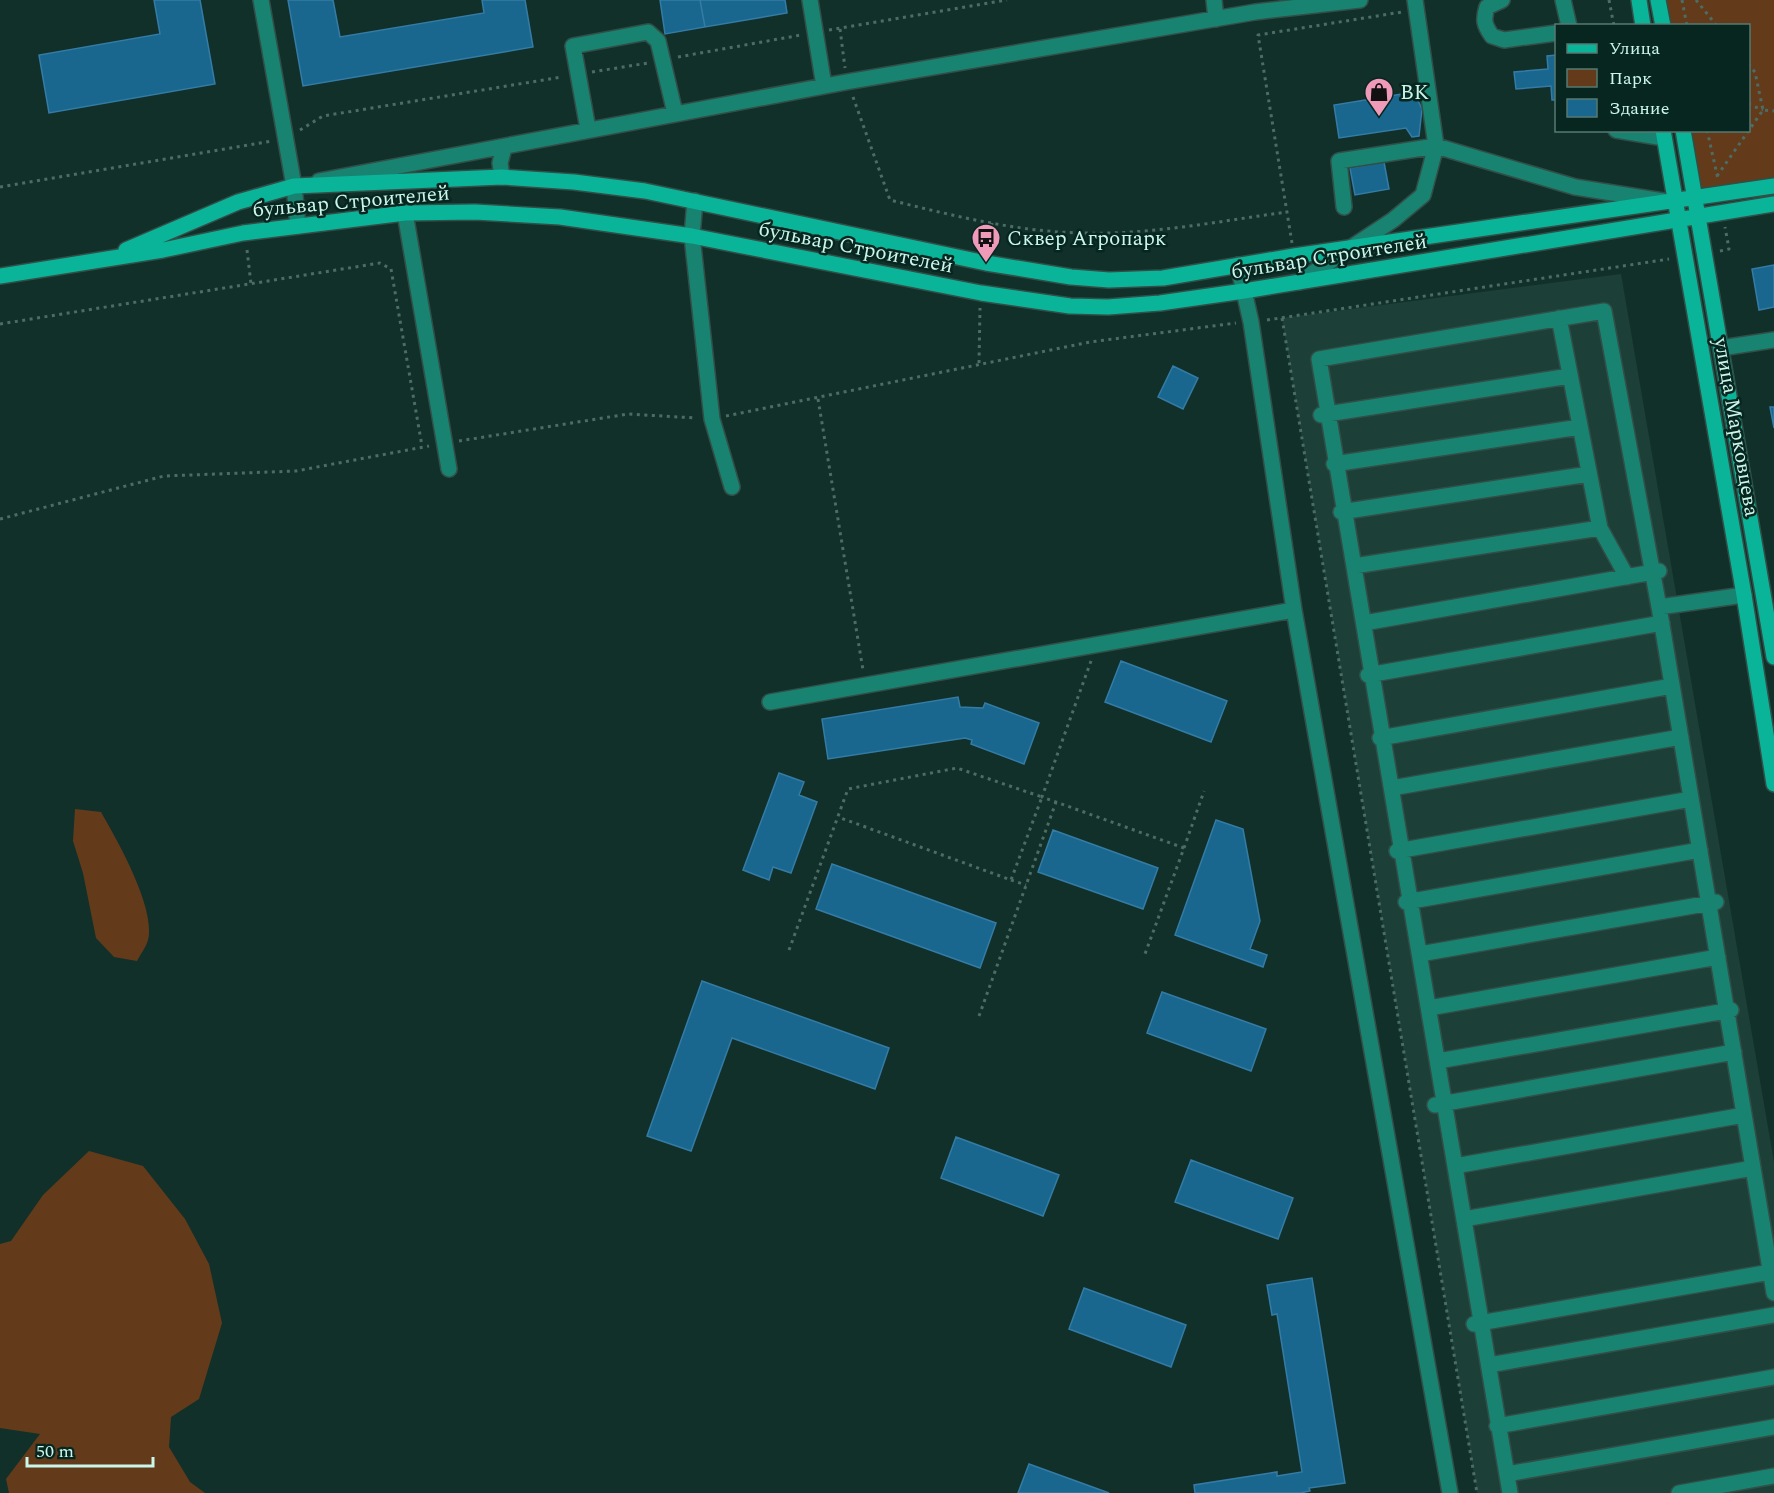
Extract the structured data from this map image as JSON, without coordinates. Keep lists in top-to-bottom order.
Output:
{
  "streets": {
    "main road": ["бульвар Строителей", "улица Марковцева"]
  },
  "crossings": [
    ["бульвар Строителей", "улица Марковцева"]
  ],
  "places": {
    "shop": ["ВК"],
    "bus stop": ["Сквер Агропарк"]
  },
  "legend": ["Улица", "Парк", "Здание"],
  "scale_bar": "50 m"
}
